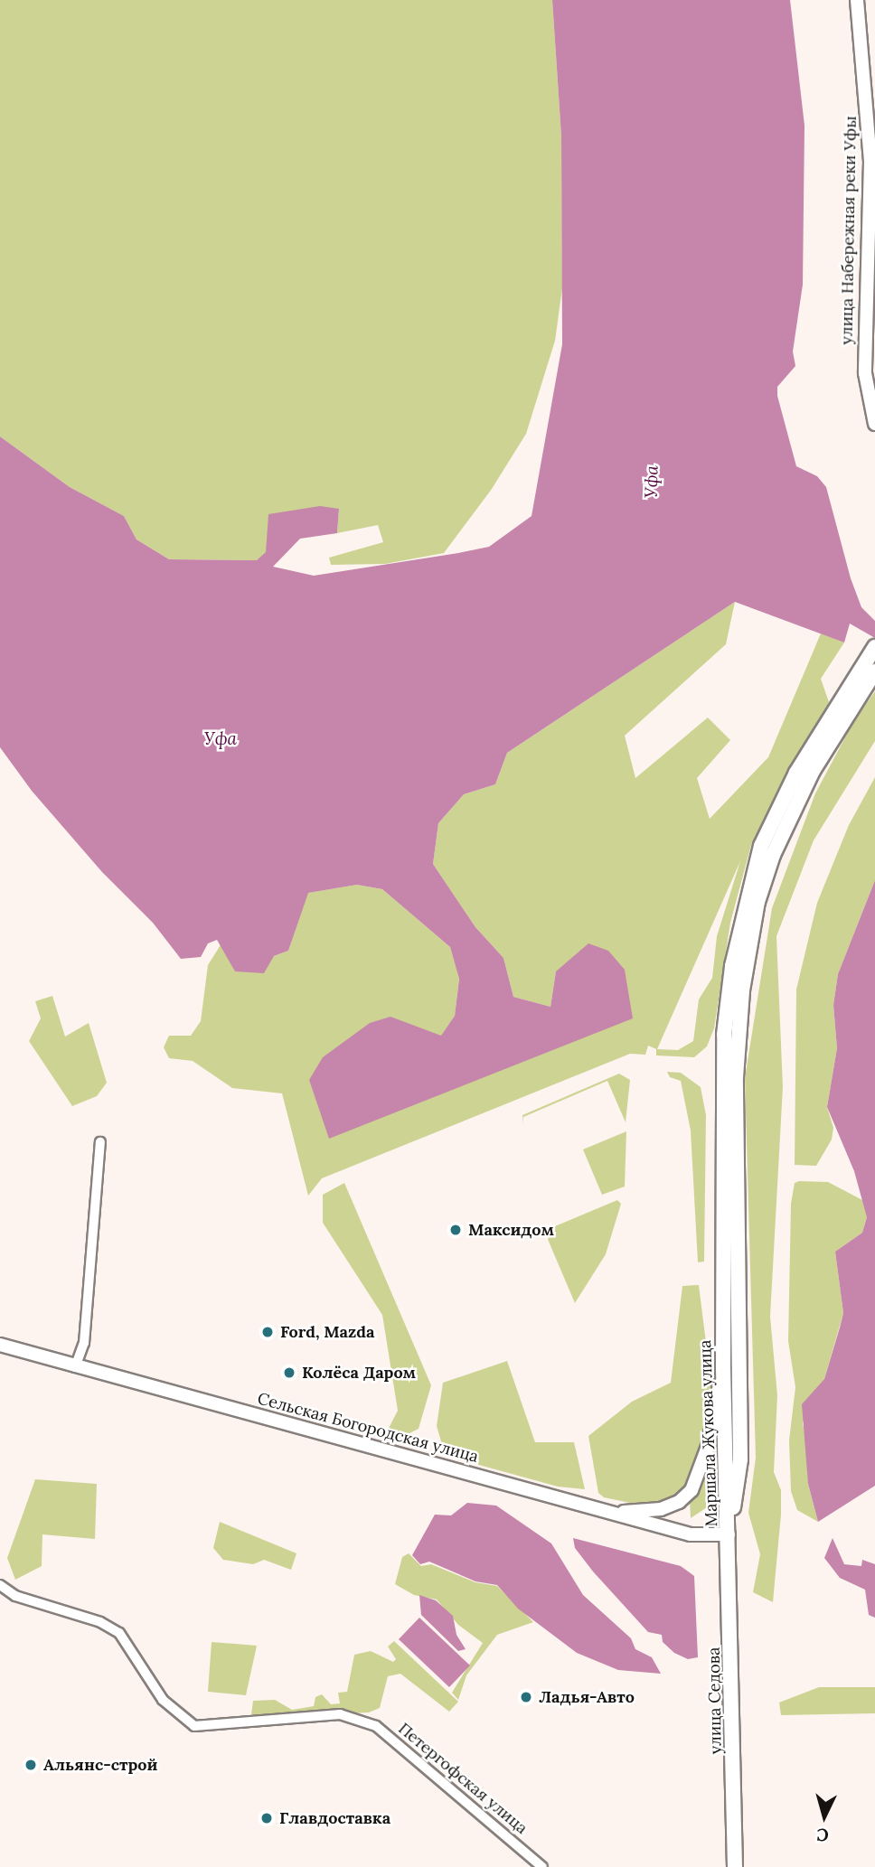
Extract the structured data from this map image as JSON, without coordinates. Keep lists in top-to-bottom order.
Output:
{
  "streets": {
    "main road": [
      "улица Набережная реки Уфы",
      "Сельская Богородская улица",
      "Маршала Жукова улица",
      "улица Седова"
    ],
    "street": ["Петергофская улица"]
  },
  "crossings": [
    ["Сельская Богородская улица", "Маршала Жукова улица"],
    ["Сельская Богородская улица", "улица Седова"],
    ["Маршала Жукова улица", "улица Седова"]
  ],
  "water": ["Уфа"],
  "places": [
    "Максидом",
    "Ford, Mazda",
    "Колёса Даром",
    "Ладья-Авто",
    "Альянс-строй",
    "Главдоставка"
  ],
  "north": "bottom"
}
